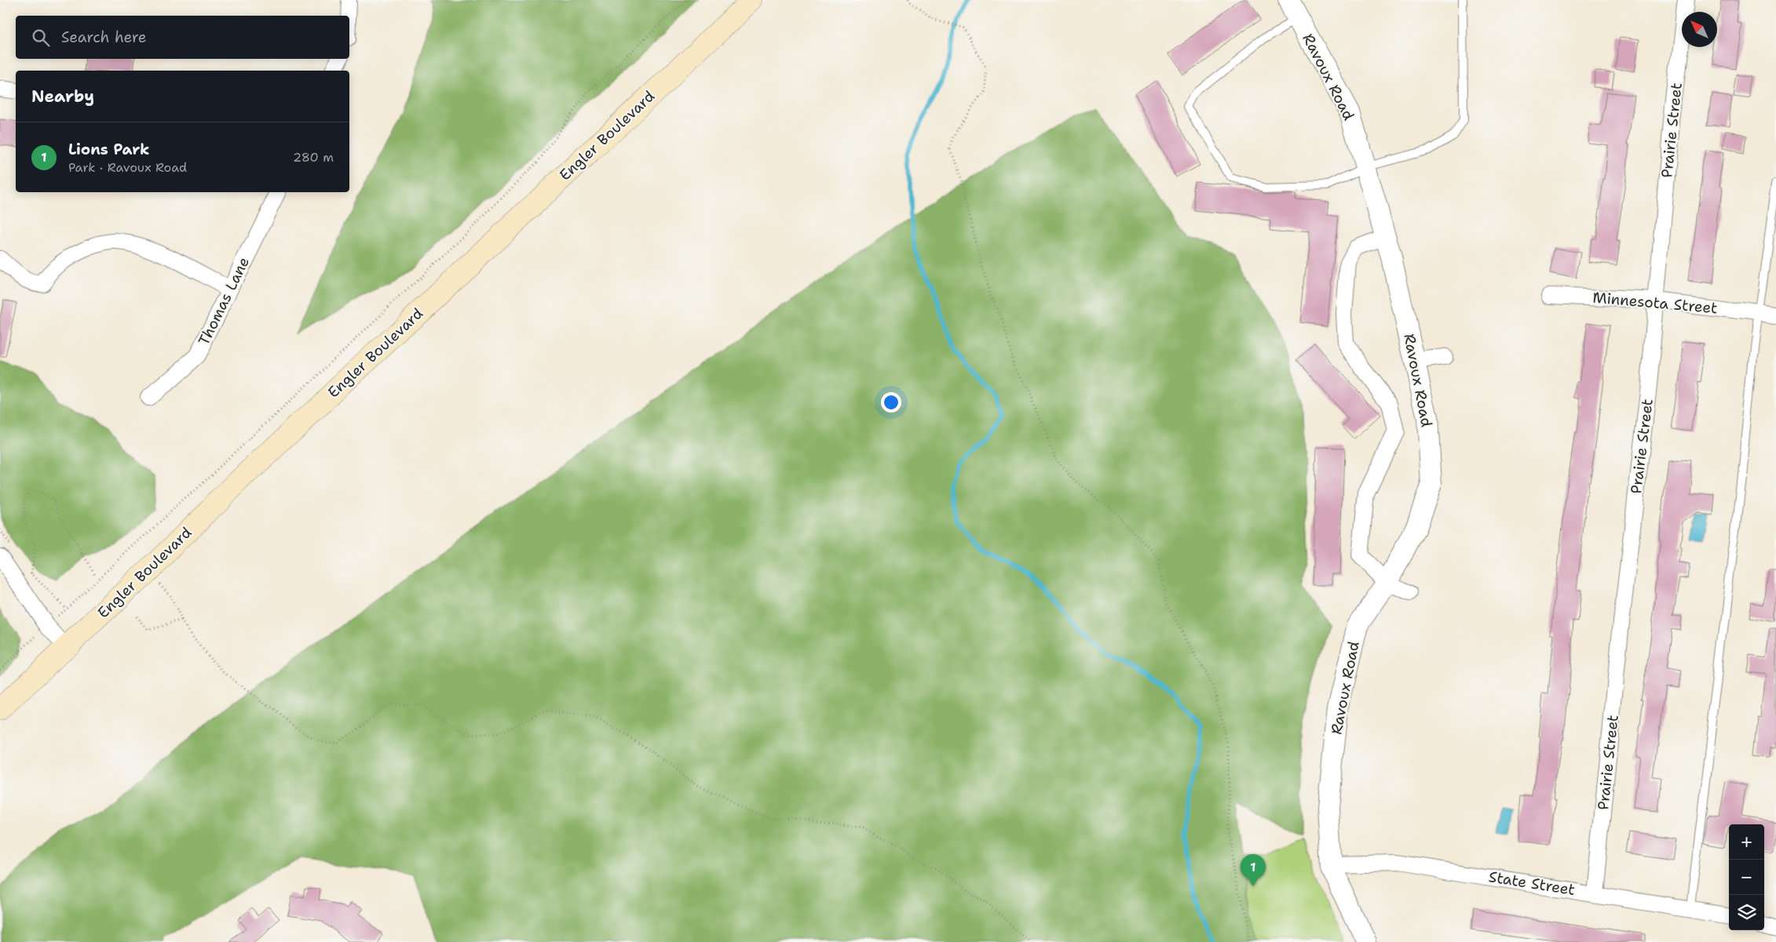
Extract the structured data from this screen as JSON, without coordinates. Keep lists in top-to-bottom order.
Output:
{
  "streets": {
    "main road": ["Engler Boulevard"],
    "street": [
      "Ravoux Road",
      "Prairie Street",
      "Thomas Lane",
      "Minnesota Street",
      "State Street"
    ]
  },
  "crossings": [
    ["Ravoux Road", "State Street"],
    ["Prairie Street", "Minnesota Street"],
    ["Prairie Street", "State Street"]
  ],
  "north": "top left",
  "page": {
    "search": "Search here",
    "heading": "Nearby",
    "list": [
      {
        "mark": "1",
        "name": "Lions Park",
        "note": "Park · Ravoux Road",
        "value": "280 m"
      }
    ],
    "map_buttons": ["+", "−"],
    "pins": "1"
  }
}
